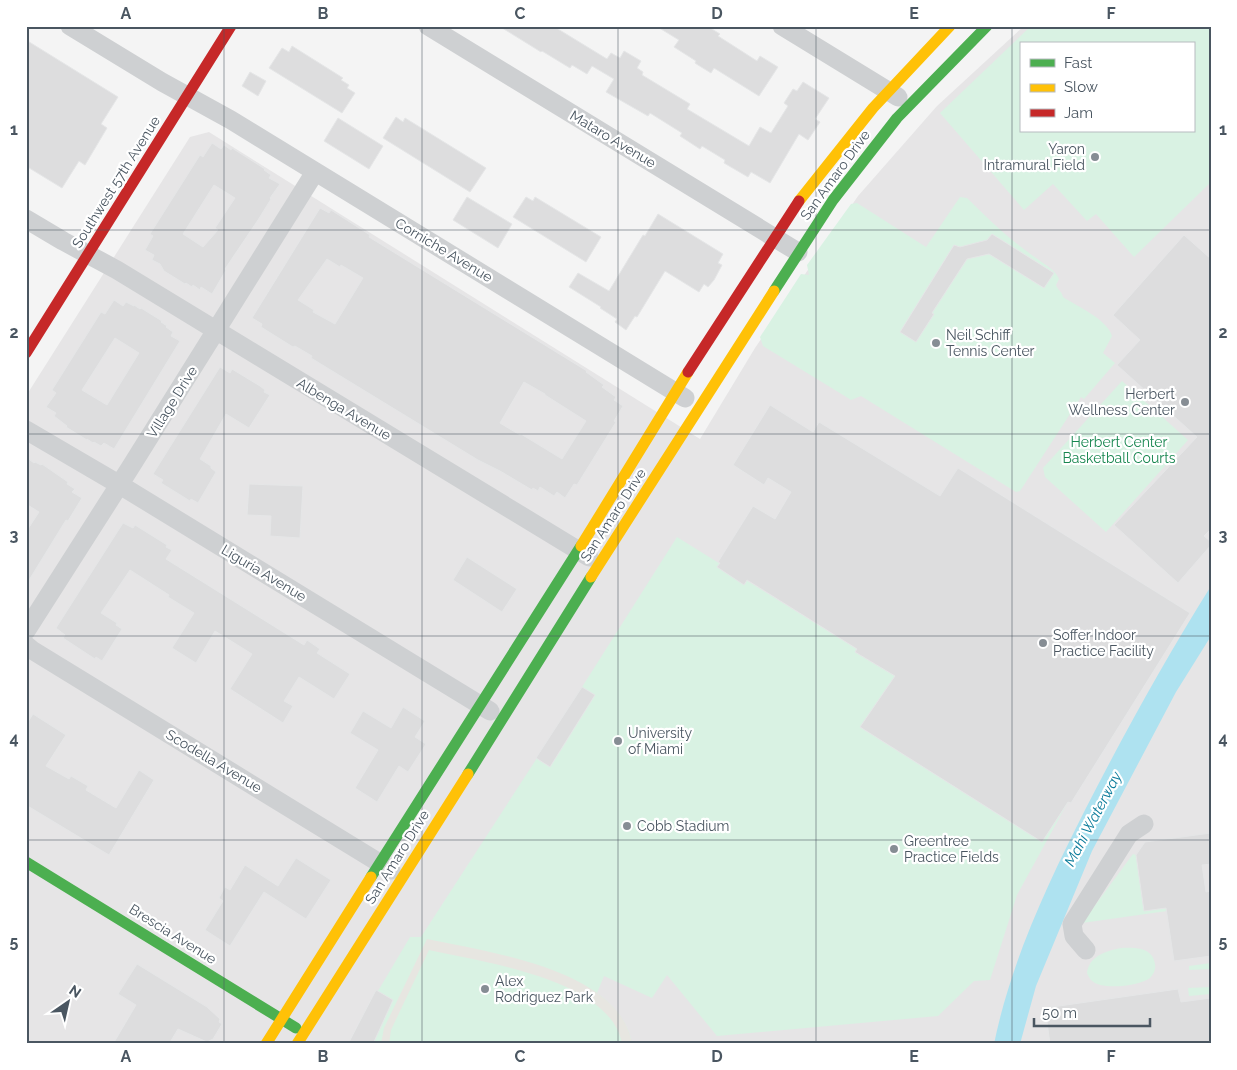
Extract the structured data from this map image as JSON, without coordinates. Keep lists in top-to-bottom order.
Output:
{
  "streets": {
    "street": [
      "Mataro Avenue",
      "San Amaro Drive",
      "Southwest 57th Avenue",
      "Corniche Avenue",
      "Village Drive",
      "Albenga Avenue",
      "Liguria Avenue",
      "Scodella Avenue",
      "Brescia Avenue"
    ]
  },
  "crossings": [
    ["Mataro Avenue", "San Amaro Drive"],
    ["San Amaro Drive", "Corniche Avenue"],
    ["San Amaro Drive", "Albenga Avenue"],
    ["San Amaro Drive", "Liguria Avenue"],
    ["San Amaro Drive", "Scodella Avenue"],
    ["San Amaro Drive", "Brescia Avenue"],
    ["Southwest 57th Avenue", "Corniche Avenue"],
    ["Southwest 57th Avenue", "Albenga Avenue"],
    ["Corniche Avenue", "Village Drive"],
    ["Village Drive", "Albenga Avenue"],
    ["Village Drive", "Liguria Avenue"]
  ],
  "water": ["Mahi Waterway"],
  "parks": ["Herbert Center Basketball Courts"],
  "places": [
    "Yaron Intramural Field",
    "Neil Schiff Tennis Center",
    "Herbert Wellness Center",
    "Soffer Indoor Practice Facility",
    "University of Miami",
    "Cobb Stadium",
    "Greentree Practice Fields",
    "Alex Rodriguez Park"
  ],
  "legend": ["Fast", "Slow", "Jam"],
  "scale_bar": "50 m",
  "north": "top right",
  "grid": {
    "columns": [
      "A",
      "B",
      "C",
      "D",
      "E",
      "F"
    ],
    "rows": [
      "1",
      "2",
      "3",
      "4",
      "5"
    ]
  }
}
